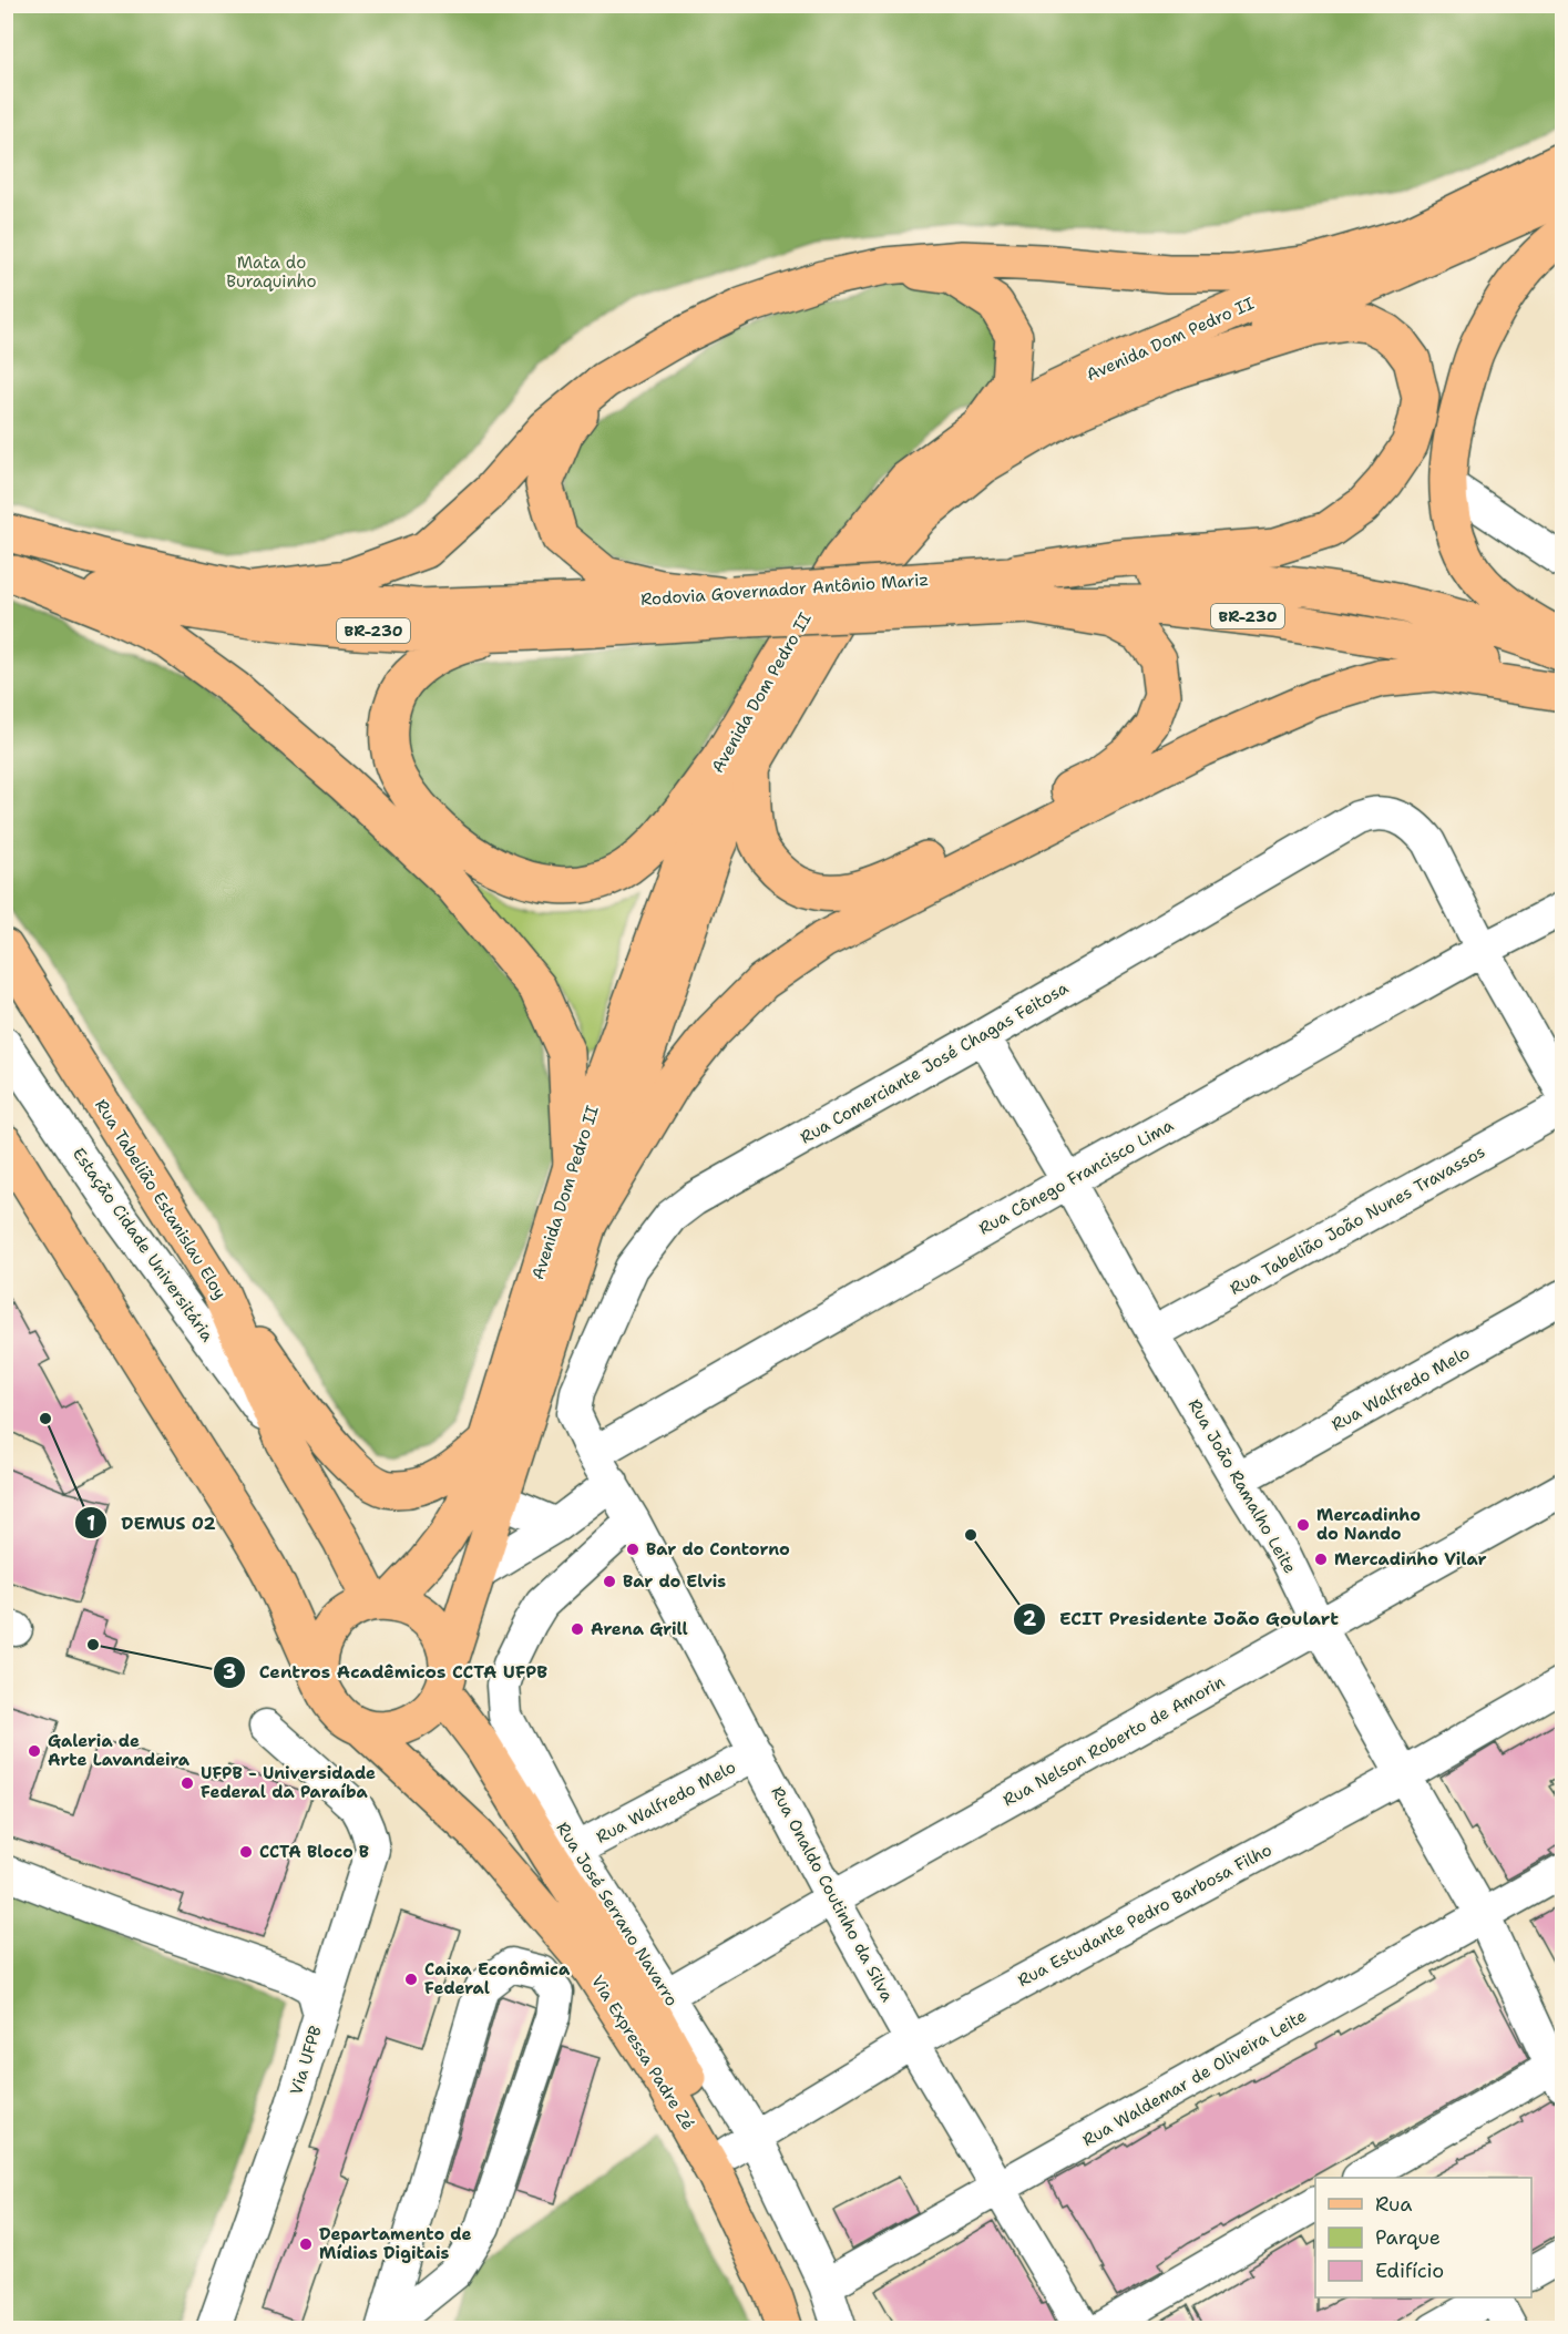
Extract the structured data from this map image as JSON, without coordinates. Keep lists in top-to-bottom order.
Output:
{
  "streets": {
    "main road": [
      "Avenida Dom Pedro II",
      "Rodovia Governador Antônio Mariz",
      "BR-230",
      "Rua Tabelião Estanislau Eloy",
      "Via Expressa Padre Zé"
    ],
    "street": [
      "Rua Comerciante José Chagas Feitosa",
      "Rua Cônego Francisco Lima",
      "Rua Tabelião João Nunes Travassos",
      "Estação Cidade Universitária",
      "Rua Walfredo Melo",
      "Rua João Ramalho Leite",
      "Rua Nelson Roberto de Amorin",
      "Rua Onaldo Coutinho da Silva",
      "Rua José Serrano Navarro",
      "Rua Estudante Pedro Barbosa Filho",
      "Via UFPB",
      "Rua Waldemar de Oliveira Leite"
    ]
  },
  "crossings": [
    ["Avenida Dom Pedro II", "Rua Tabelião Estanislau Eloy"],
    ["Avenida Dom Pedro II", "Via Expressa Padre Zé"],
    ["Rua Comerciante José Chagas Feitosa", "Rua Cônego Francisco Lima"],
    ["Rua Comerciante José Chagas Feitosa", "Rua João Ramalho Leite"],
    ["Rua Comerciante José Chagas Feitosa", "Rua Onaldo Coutinho da Silva"],
    ["Rua Cônego Francisco Lima", "Rua João Ramalho Leite"],
    ["Rua Cônego Francisco Lima", "Rua Onaldo Coutinho da Silva"],
    ["Rua Tabelião Estanislau Eloy", "Estação Cidade Universitária"],
    ["Rua Tabelião Estanislau Eloy", "Via Expressa Padre Zé"],
    ["Rua Tabelião João Nunes Travassos", "Rua João Ramalho Leite"],
    ["Rua Walfredo Melo", "Rua João Ramalho Leite"],
    ["Rua Walfredo Melo", "Rua Onaldo Coutinho da Silva"],
    ["Rua Walfredo Melo", "Rua José Serrano Navarro"],
    ["Rua João Ramalho Leite", "Rua Nelson Roberto de Amorin"],
    ["Rua João Ramalho Leite", "Rua Estudante Pedro Barbosa Filho"],
    ["Rua João Ramalho Leite", "Rua Waldemar de Oliveira Leite"],
    ["Rua Nelson Roberto de Amorin", "Rua Onaldo Coutinho da Silva"],
    ["Rua Nelson Roberto de Amorin", "Rua José Serrano Navarro"],
    ["Rua Onaldo Coutinho da Silva", "Rua José Serrano Navarro"],
    ["Rua Onaldo Coutinho da Silva", "Rua Estudante Pedro Barbosa Filho"],
    ["Rua Onaldo Coutinho da Silva", "Rua Waldemar de Oliveira Leite"],
    ["Rua José Serrano Navarro", "Rua Estudante Pedro Barbosa Filho"],
    ["Rua José Serrano Navarro", "Via Expressa Padre Zé"],
    ["Rua José Serrano Navarro", "Rua Waldemar de Oliveira Leite"],
    ["Rua Estudante Pedro Barbosa Filho", "Via Expressa Padre Zé"]
  ],
  "parks": ["Mata do Buraquinho"],
  "places": [
    "DEMUS 02",
    "Mercadinho do Nando",
    "ECIT Presidente João Goulart",
    "Bar do Contorno",
    "Mercadinho Vilar",
    "Bar do Elvis",
    "Arena Grill",
    "Centros Acadêmicos CCTA UFPB",
    "Galeria de Arte Lavandeira",
    "UFPB - Universidade Federal da Paraíba",
    "CCTA Bloco B",
    "Caixa Econômica Federal",
    "Departamento de Mídias Digitais"
  ],
  "legend": ["Rua", "Parque", "Edifício"]
}
